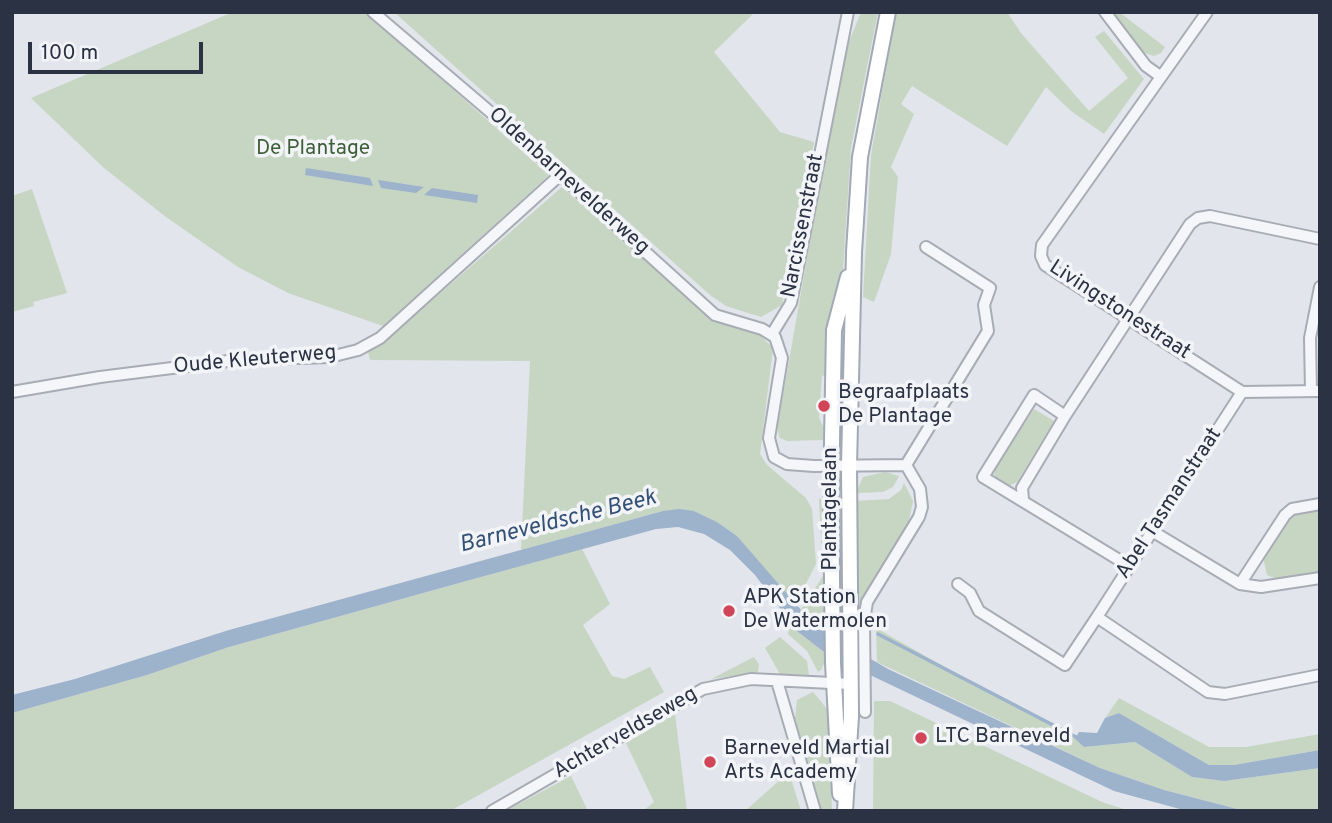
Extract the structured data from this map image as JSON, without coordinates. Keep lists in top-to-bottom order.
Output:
{
  "streets": {
    "main road": ["Plantagelaan"],
    "street": [
      "Oldenbarnevelderweg",
      "Narcissenstraat",
      "Livingstonestraat",
      "Oude Kleuterweg",
      "Abel Tasmanstraat",
      "Achterveldseweg"
    ]
  },
  "crossings": [
    ["Oldenbarnevelderweg", "Narcissenstraat"],
    ["Oldenbarnevelderweg", "Oude Kleuterweg"],
    ["Livingstonestraat", "Abel Tasmanstraat"],
    ["Plantagelaan", "Achterveldseweg"]
  ],
  "water": ["Barneveldsche Beek"],
  "parks": ["De Plantage"],
  "places": [
    "Begraafplaats De Plantage",
    "APK Station De Watermolen",
    "LTC Barneveld",
    "Barneveld Martial Arts Academy"
  ],
  "scale_bar": "100 m"
}
